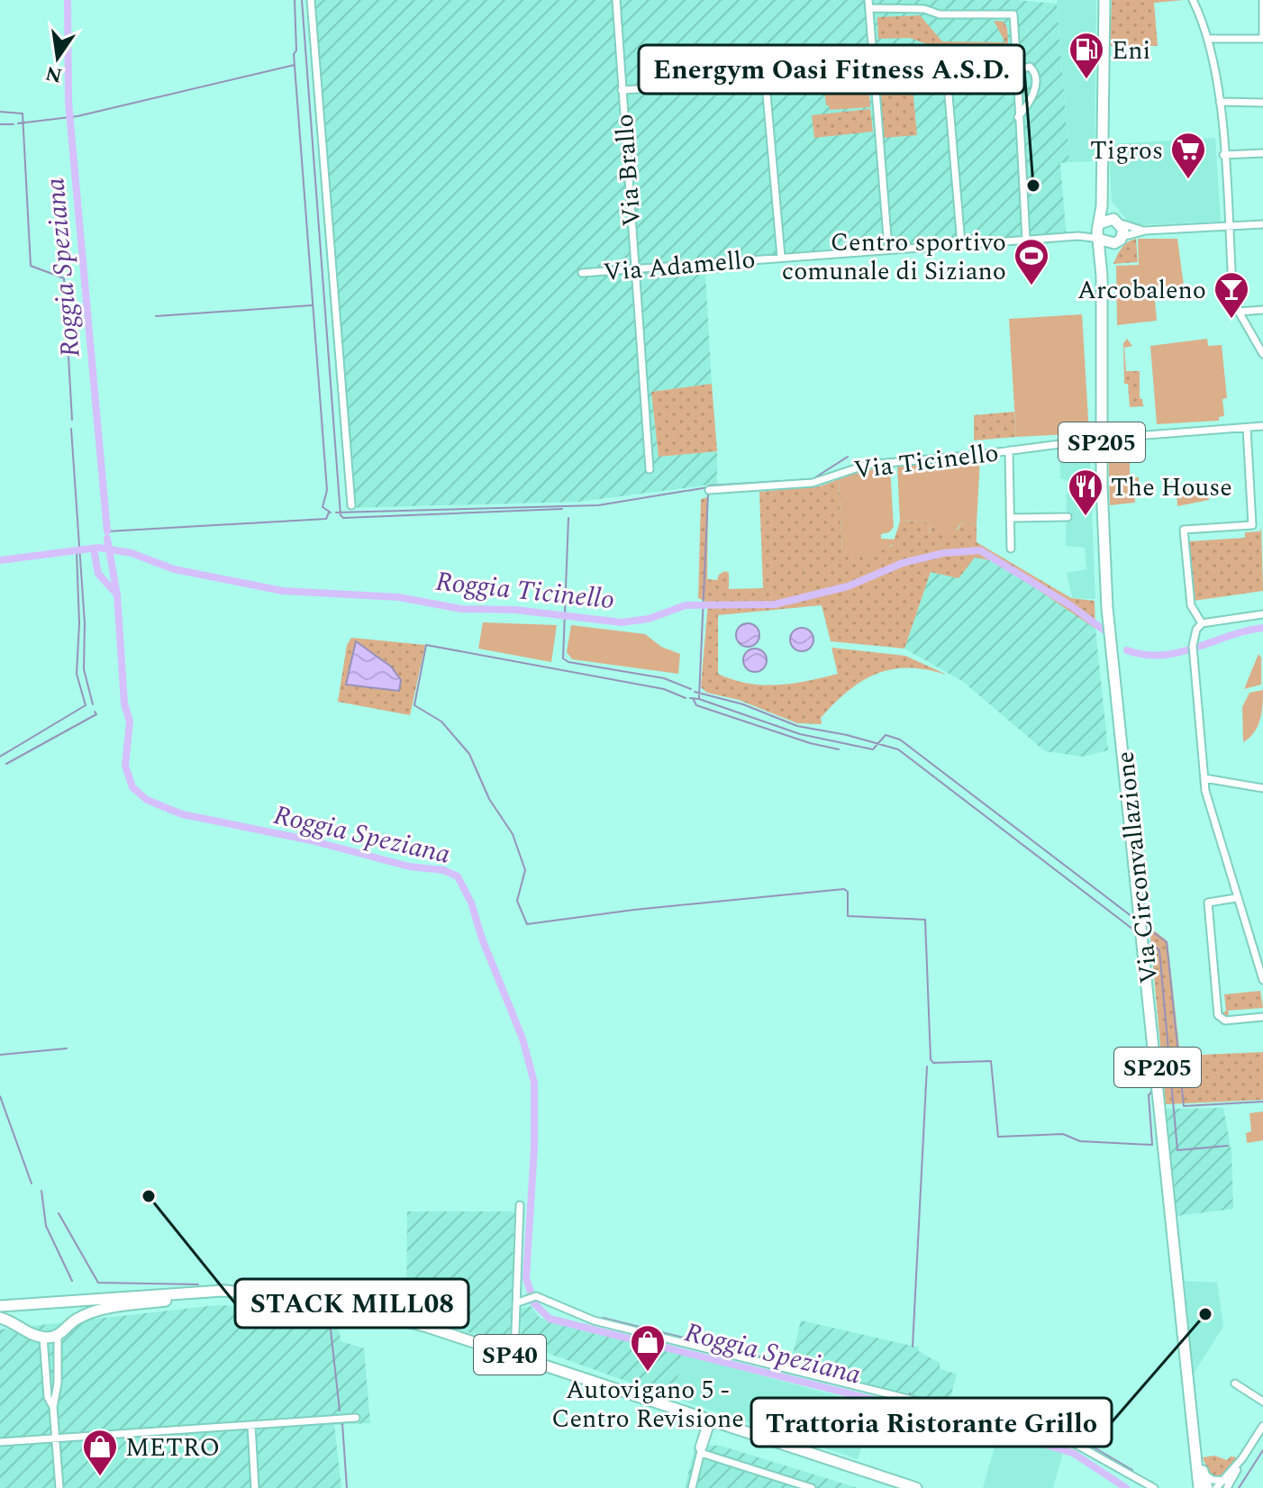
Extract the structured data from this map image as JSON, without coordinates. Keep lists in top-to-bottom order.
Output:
{
  "streets": {
    "main road": ["SP205", "Via Circonvallazione", "SP40"],
    "street": ["Via Brallo", "Via Adamello", "Via Ticinello"]
  },
  "crossings": [
    ["Via Brallo", "Via Adamello"],
    ["SP205", "Via Circonvallazione"],
    ["Via Ticinello", "Via Circonvallazione"]
  ],
  "water": ["Roggia Speziana", "Roggia Ticinello"],
  "places": {
    "fuel station": ["Eni"],
    "supermarket": ["Tigros"],
    "other": ["Energym Oasi Fitness A.S.D.", "STACK MILL08", "Trattoria Ristorante Grillo"],
    "sports": ["Centro sportivo comunale di Siziano"],
    "bar": ["Arcobaleno"],
    "restaurant": ["The House"],
    "shop": ["Autovigano 5 - Centro Revisione", "METRO"]
  },
  "north": "bottom"
}
